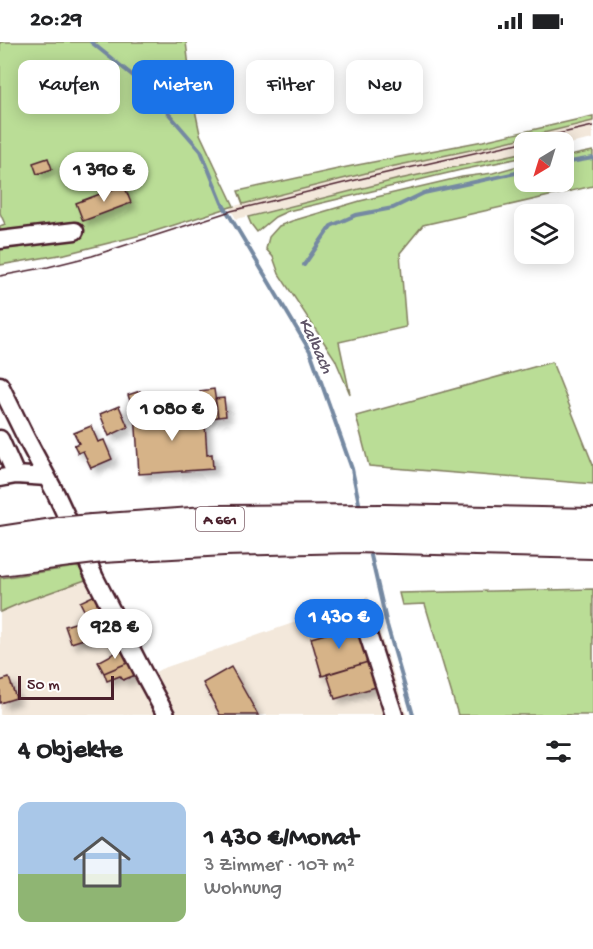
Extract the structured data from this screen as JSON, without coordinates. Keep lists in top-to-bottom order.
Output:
{
  "streets": {
    "highway": ["A 661"]
  },
  "water": ["Kalbach"],
  "scale_bar": "50 m",
  "north": "bottom left",
  "page": {
    "status": "20:29",
    "chip": [
      "Kaufen",
      "Mieten",
      "Filter",
      "Neu"
    ],
    "price": [
      "1 390 €",
      "1 080 €",
      "1 430 €",
      "928 €"
    ],
    "scale": "50 m",
    "heading": "4 Objekte",
    "list": [
      {
        "name": "1 430 €/Monat",
        "note": "3 Zimmer · 107 m² · Wohnung"
      }
    ]
  }
}
